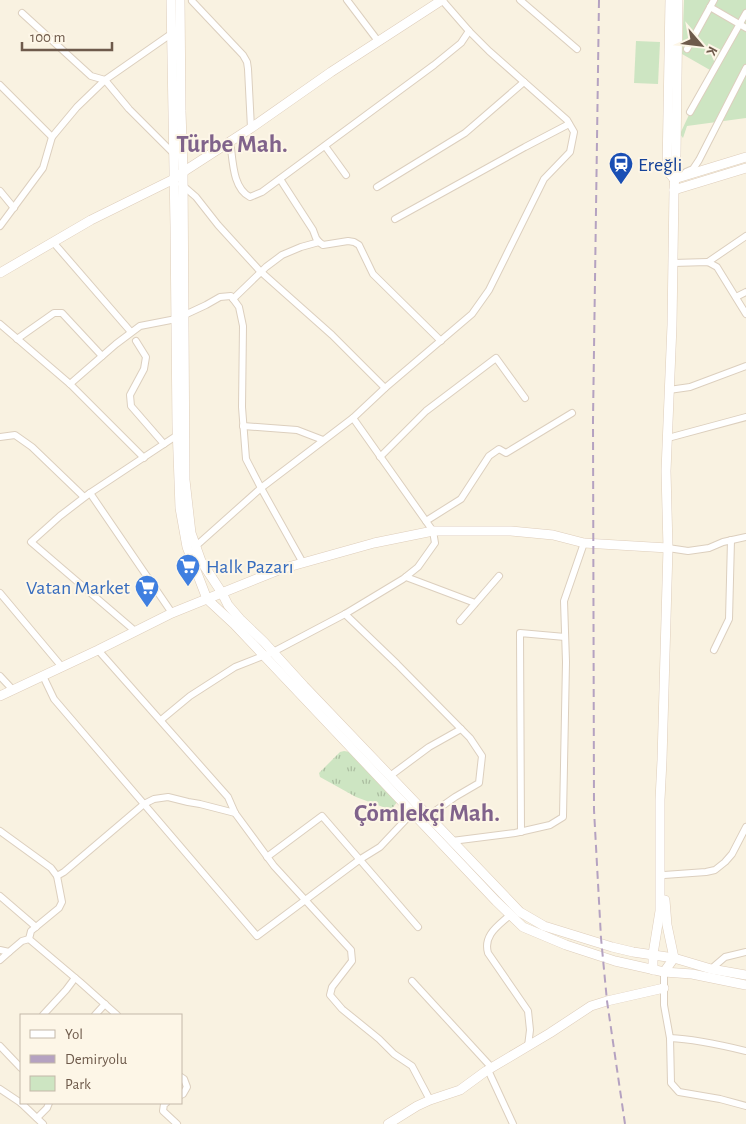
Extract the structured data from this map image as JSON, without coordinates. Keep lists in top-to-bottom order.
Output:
{
  "districts": ["Türbe Mah.", "Çömlekçi Mah."],
  "places": {
    "station": ["Ereğli"],
    "supermarket": ["Halk Pazarı", "Vatan Market"]
  },
  "legend": ["Yol", "Demiryolu", "Park"],
  "scale_bar": "100 m",
  "north": "bottom right"
}
